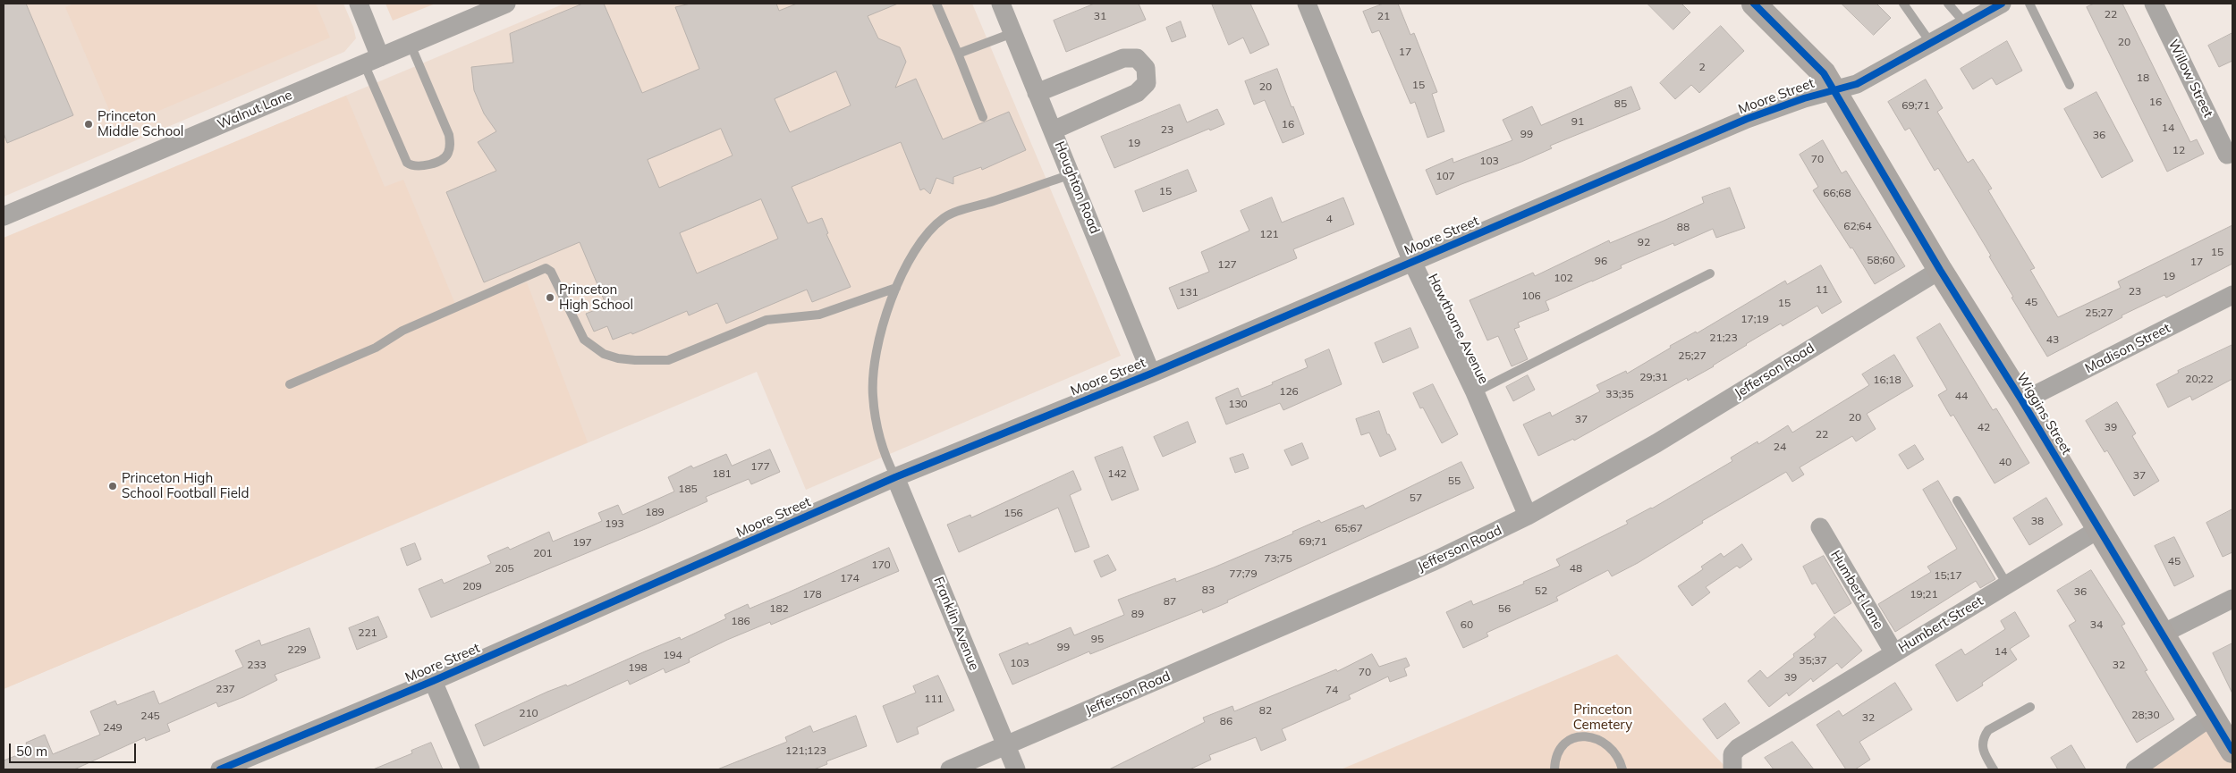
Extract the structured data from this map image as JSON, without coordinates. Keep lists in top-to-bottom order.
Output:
{
  "streets": {
    "street": [
      "Willow Street",
      "Moore Street",
      "Walnut Lane",
      "Houghton Road",
      "Hawthorne Avenue",
      "Madison Street",
      "Jefferson Road",
      "Wiggins Street",
      "Humbert Lane",
      "Franklin Avenue",
      "Humbert Street"
    ]
  },
  "crossings": [
    ["Moore Street", "Houghton Road"],
    ["Moore Street", "Hawthorne Avenue"],
    ["Moore Street", "Wiggins Street"],
    ["Moore Street", "Franklin Avenue"],
    ["Hawthorne Avenue", "Jefferson Road"],
    ["Madison Street", "Wiggins Street"],
    ["Jefferson Road", "Wiggins Street"],
    ["Jefferson Road", "Franklin Avenue"],
    ["Wiggins Street", "Humbert Street"],
    ["Humbert Lane", "Humbert Street"]
  ],
  "parks": ["Princeton Cemetery"],
  "places": ["Princeton Middle School", "Princeton High School", "Princeton High School Football Field"],
  "house_numbers": [
    "22",
    "31",
    "21",
    "20",
    "17",
    "2",
    "18",
    "15",
    "20",
    "16",
    "85",
    "69;71",
    "91",
    "16",
    "14",
    "23",
    "99",
    "36",
    "19",
    "12",
    "70",
    "103",
    "107",
    "15",
    "66;68",
    "4",
    "62;64",
    "88",
    "121",
    "92",
    "15",
    "58;60",
    "96",
    "17",
    "127",
    "19",
    "102",
    "11",
    "23",
    "131",
    "106",
    "45",
    "15",
    "25;27",
    "17;19",
    "21;23",
    "43",
    "25;27",
    "29;31",
    "20;22",
    "16;18",
    "126",
    "33;35",
    "44",
    "130",
    "20",
    "37",
    "42",
    "39",
    "22",
    "24",
    "40",
    "177",
    "181",
    "142",
    "37",
    "55",
    "185",
    "57",
    "189",
    "156",
    "38",
    "193",
    "65;67",
    "69;71",
    "197",
    "201",
    "73;75",
    "45",
    "170",
    "205",
    "48",
    "77;79",
    "15;17",
    "174",
    "209",
    "83",
    "52",
    "36",
    "178",
    "19;21",
    "87",
    "182",
    "56",
    "89",
    "186",
    "60",
    "34",
    "221",
    "95",
    "99",
    "229",
    "14",
    "194",
    "35;37",
    "103",
    "233",
    "32",
    "198",
    "70",
    "39",
    "237",
    "74",
    "111",
    "82",
    "210",
    "28;30",
    "245",
    "32",
    "86",
    "249",
    "121;123"
  ],
  "scale_bar": "50 m"
}
